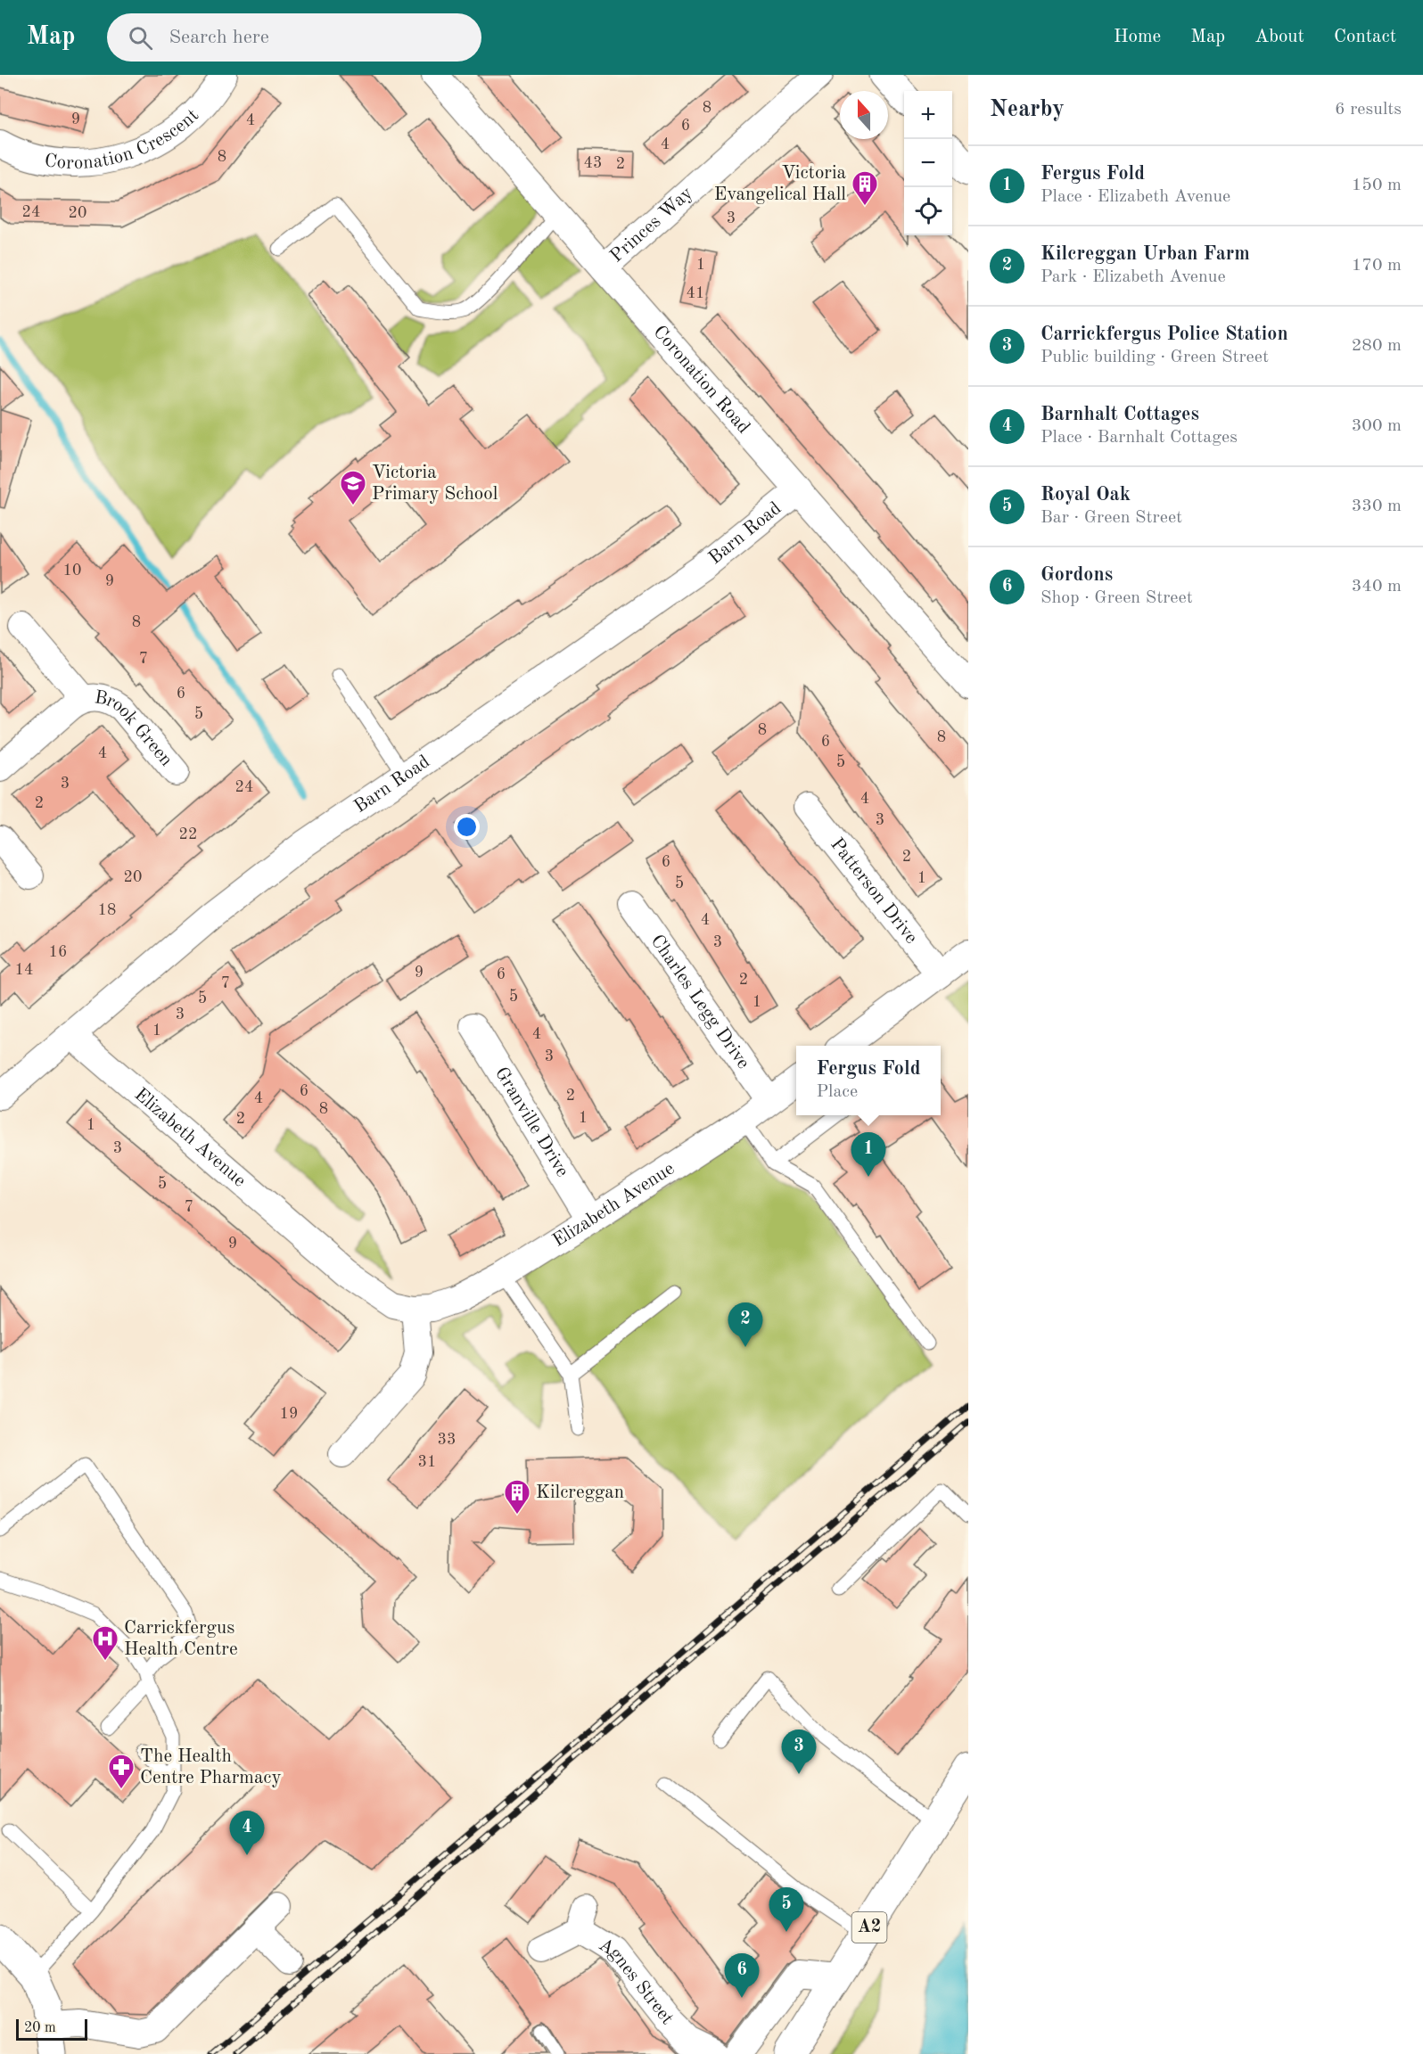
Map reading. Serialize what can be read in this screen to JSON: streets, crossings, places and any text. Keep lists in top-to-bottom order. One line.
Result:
{"streets":{"main road":["A2"],"street":["Coronation Crescent","Princes Way","Coronation Road","Barn Road","Brook Green","Patterson Drive","Charles Legg Drive","Granville Drive","Elizabeth Avenue","Agnes Street"]},"crossings":[["Princes Way","Coronation Road"],["Coronation Road","Barn Road"],["Barn Road","Elizabeth Avenue"],["Charles Legg Drive","Elizabeth Avenue"],["Granville Drive","Elizabeth Avenue"]],"places":{"building":["Victoria Evangelical Hall","Kilcreggan"],"school or university":["Victoria Primary School"],"hospital":["Carrickfergus Health Centre"],"pharmacy":["The Health Centre Pharmacy"]},"house_numbers":["8","9","4","6","4","8","43","2","24","20","3","1","41","10","9","8","7","6","5","8","8","6","4","5","3","24","4","2","3","22","2","6","20","1","5","18","4","3","16","14","9","6","2","7","5","5","1","3","1","4","3","6","2","4","8","1","2","1","3","5","7","9","19","33","31"],"scale_bar":"20 m","north":"top","page":{"header":"Map","search":"Search here","nav":["Home","Map","About","Contact"],"heading":["Nearby","6 results"],"map_buttons":["+","−"],"list":[{"mark":"1","name":"Fergus Fold","note":"Place · Elizabeth Avenue","value":"150 m"},{"mark":"2","name":"Kilcreggan Urban Farm","note":"Park · Elizabeth Avenue","value":"170 m"},{"mark":"3","name":"Carrickfergus Police Station","note":"Public building · Green Street","value":"280 m"},{"mark":"4","name":"Barnhalt Cottages","note":"Place · Barnhalt Cottages","value":"300 m"},{"mark":"5","name":"Royal Oak","note":"Bar · Green Street","value":"330 m"},{"mark":"6","name":"Gordons","note":"Shop · Green Street","value":"340 m"}],"popup":["Fergus Fold","Place"],"pins":["1","2","3","4","5","6"],"scale":"20 m"}}
